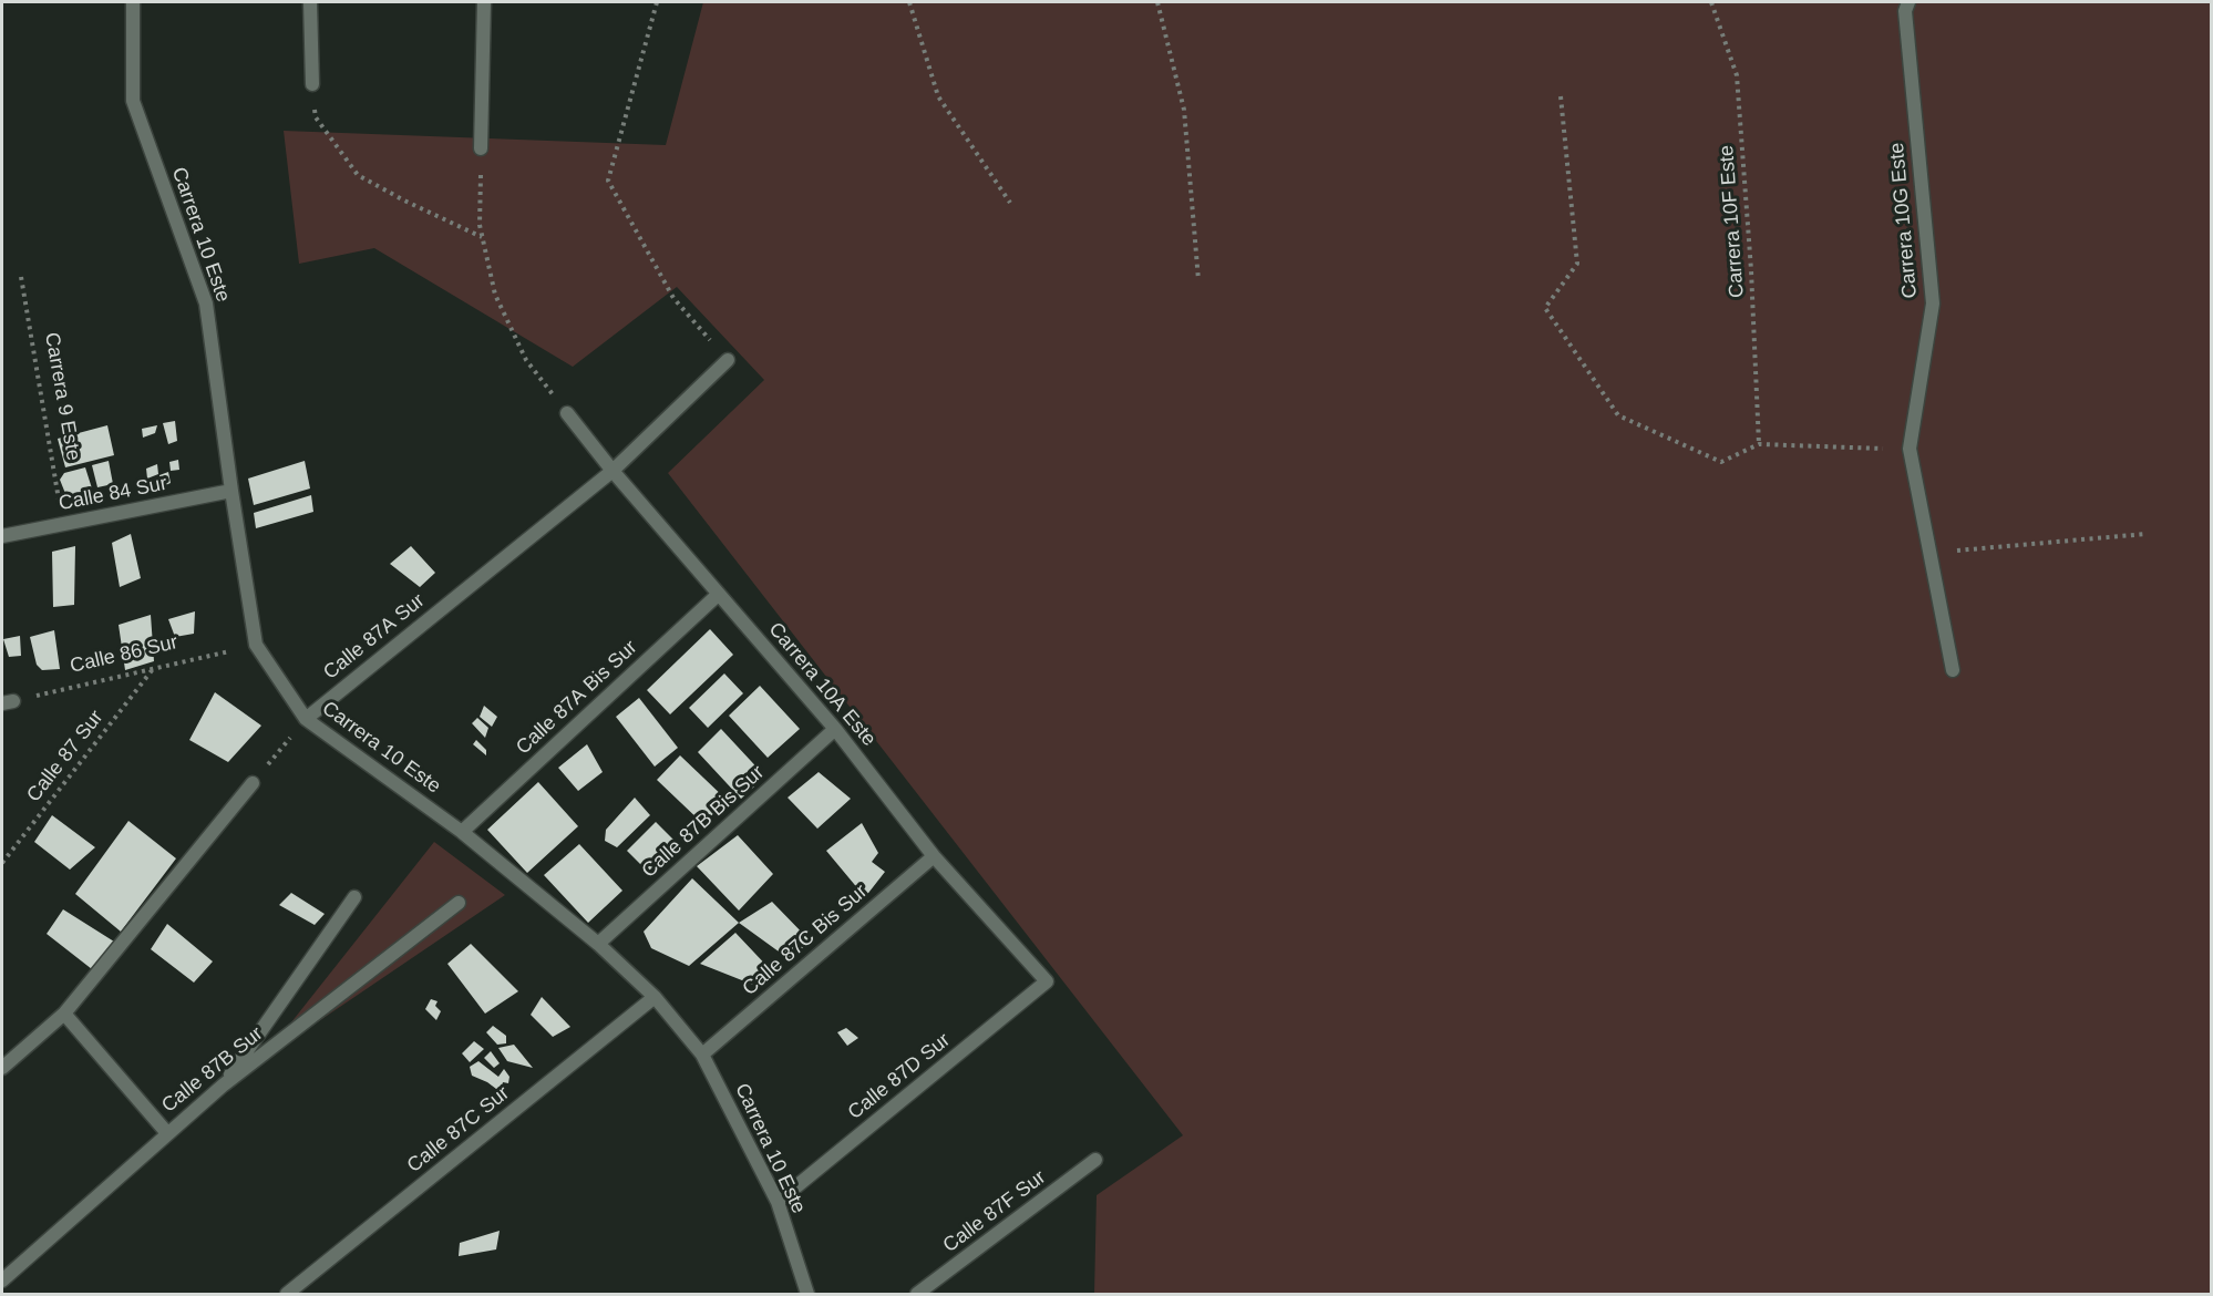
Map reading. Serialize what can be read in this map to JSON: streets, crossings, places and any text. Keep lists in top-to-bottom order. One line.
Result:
{"streets":{"street":["Carrera 10G Este","Carrera 10 Este","Calle 84 Sur","Calle 87A Sur","Carrera 10A Este","Calle 87A Bis Sur","Calle 87B Bis Sur","Calle 87C Bis Sur","Calle 87B Sur","Calle 87D Sur","Calle 87C Sur","Calle 87F Sur"],"path":["Carrera 10F Este","Carrera 9 Este","Calle 86 Sur","Calle 87 Sur"]},"crossings":[["Carrera 10 Este","Calle 84 Sur"],["Carrera 10 Este","Calle 87A Sur"],["Carrera 10 Este","Calle 86 Sur"],["Carrera 10 Este","Calle 87A Bis Sur"],["Carrera 10 Este","Calle 87B Bis Sur"],["Carrera 10 Este","Calle 87C Bis Sur"],["Carrera 10 Este","Calle 87D Sur"],["Carrera 10 Este","Calle 87C Sur"],["Carrera 9 Este","Calle 84 Sur"],["Calle 87A Sur","Carrera 10A Este"],["Calle 86 Sur","Calle 87 Sur"],["Carrera 10A Este","Calle 87A Bis Sur"],["Carrera 10A Este","Calle 87B Bis Sur"],["Carrera 10A Este","Calle 87C Bis Sur"],["Carrera 10A Este","Calle 87D Sur"]]}
